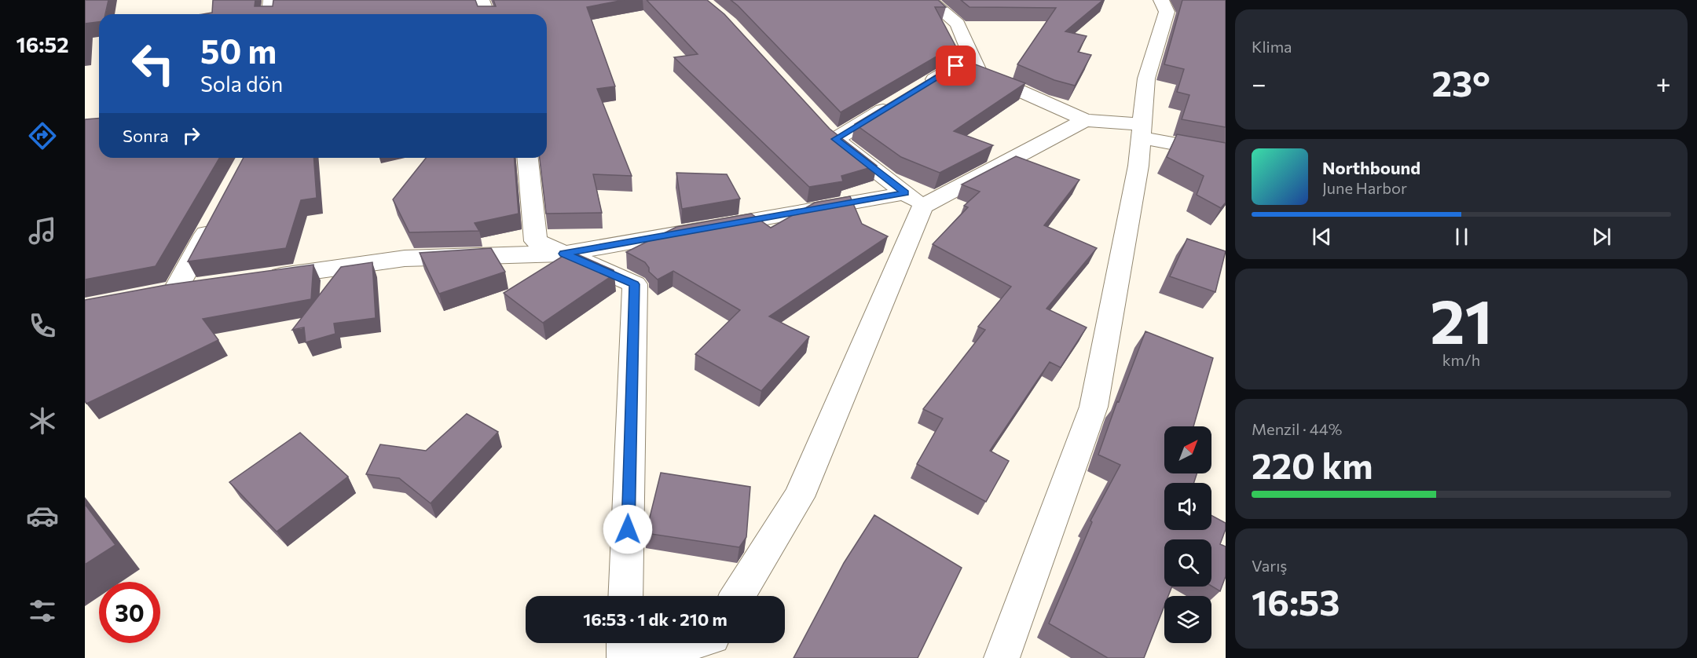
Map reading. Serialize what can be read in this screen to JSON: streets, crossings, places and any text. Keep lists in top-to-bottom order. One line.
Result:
{"north":"top right","page":{"tabs":"16:52","tile":["Klima",["21","km/h"],["Menzil · 44%","220 km"],["Varış","16:53"]],"turn":["50 m","Sola dön"],"heat":["−","23°","+"],"then":"Sonra","song":["Northbound","June Harbor"],"limit":"30","trip":"16:53 · 1 dk · 210 m"}}
